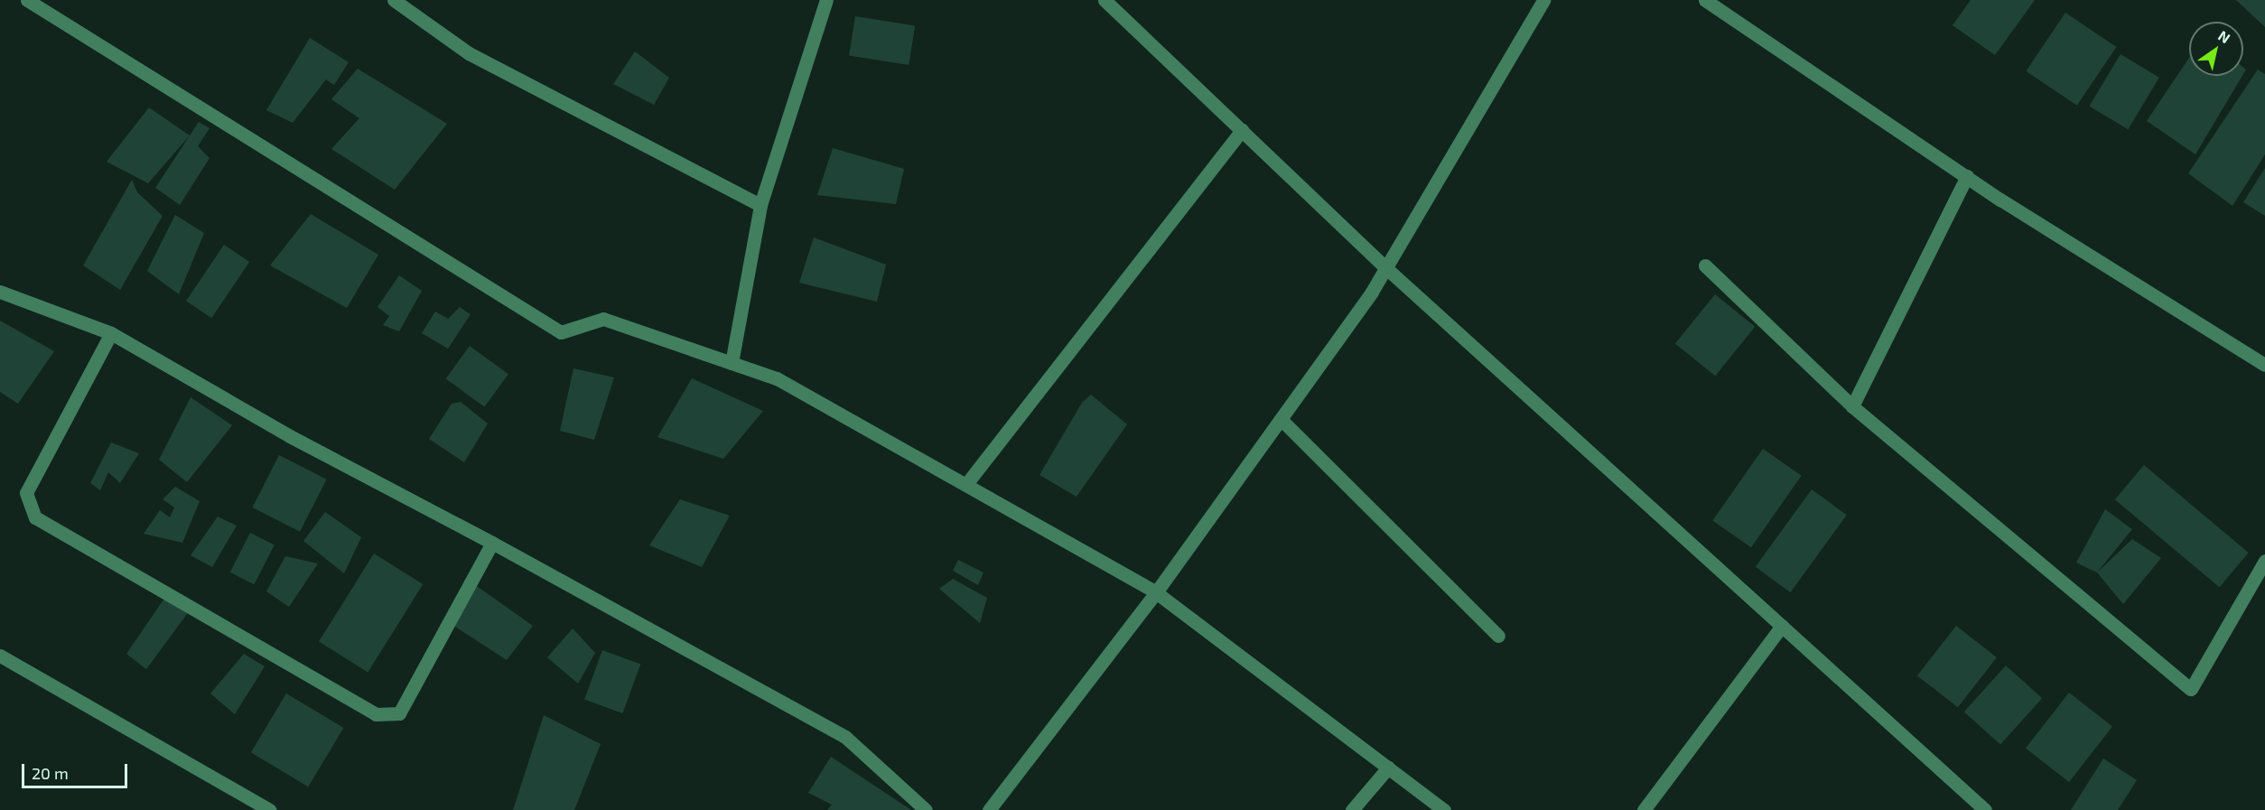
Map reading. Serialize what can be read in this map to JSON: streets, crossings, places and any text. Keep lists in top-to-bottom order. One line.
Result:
{"scale_bar":"20 m","north":"top right"}
